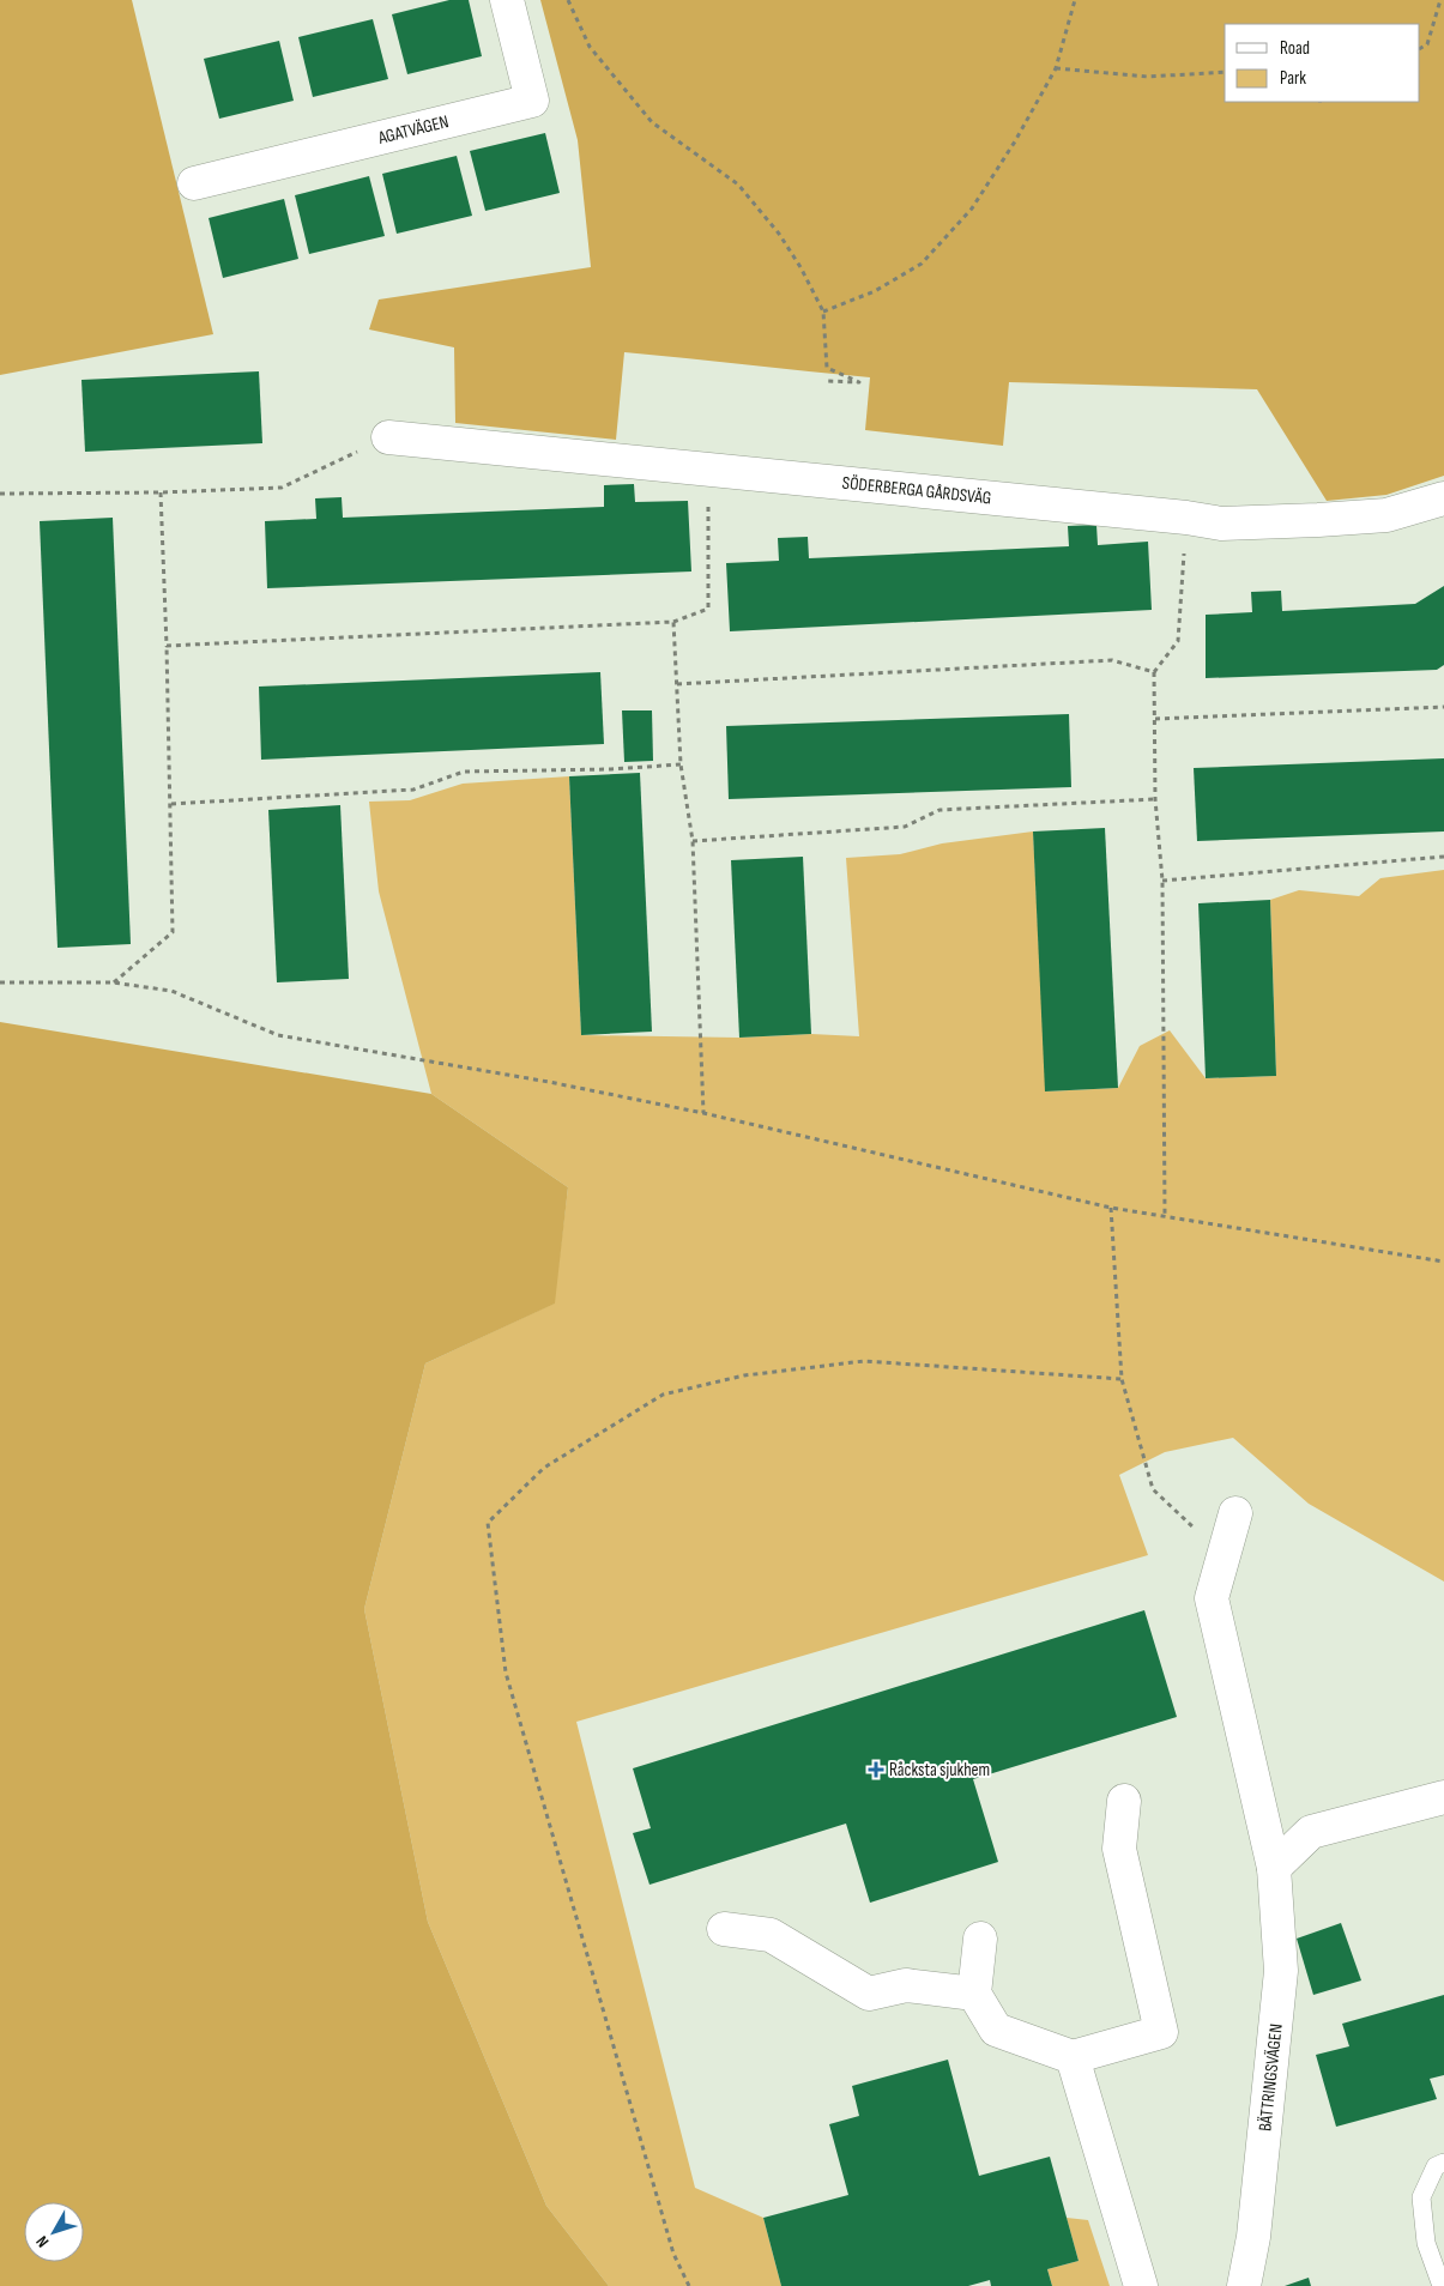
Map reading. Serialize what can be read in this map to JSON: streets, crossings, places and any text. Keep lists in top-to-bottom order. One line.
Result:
{"streets":{"street":["AGATVÄGEN","SÖDERBERGA GÅRDSVÄG","BÄTTRINGSVÄGEN"]},"places":{"health":["Råcksta sjukhem"]},"legend":["Road","Park"],"north":"bottom left"}
